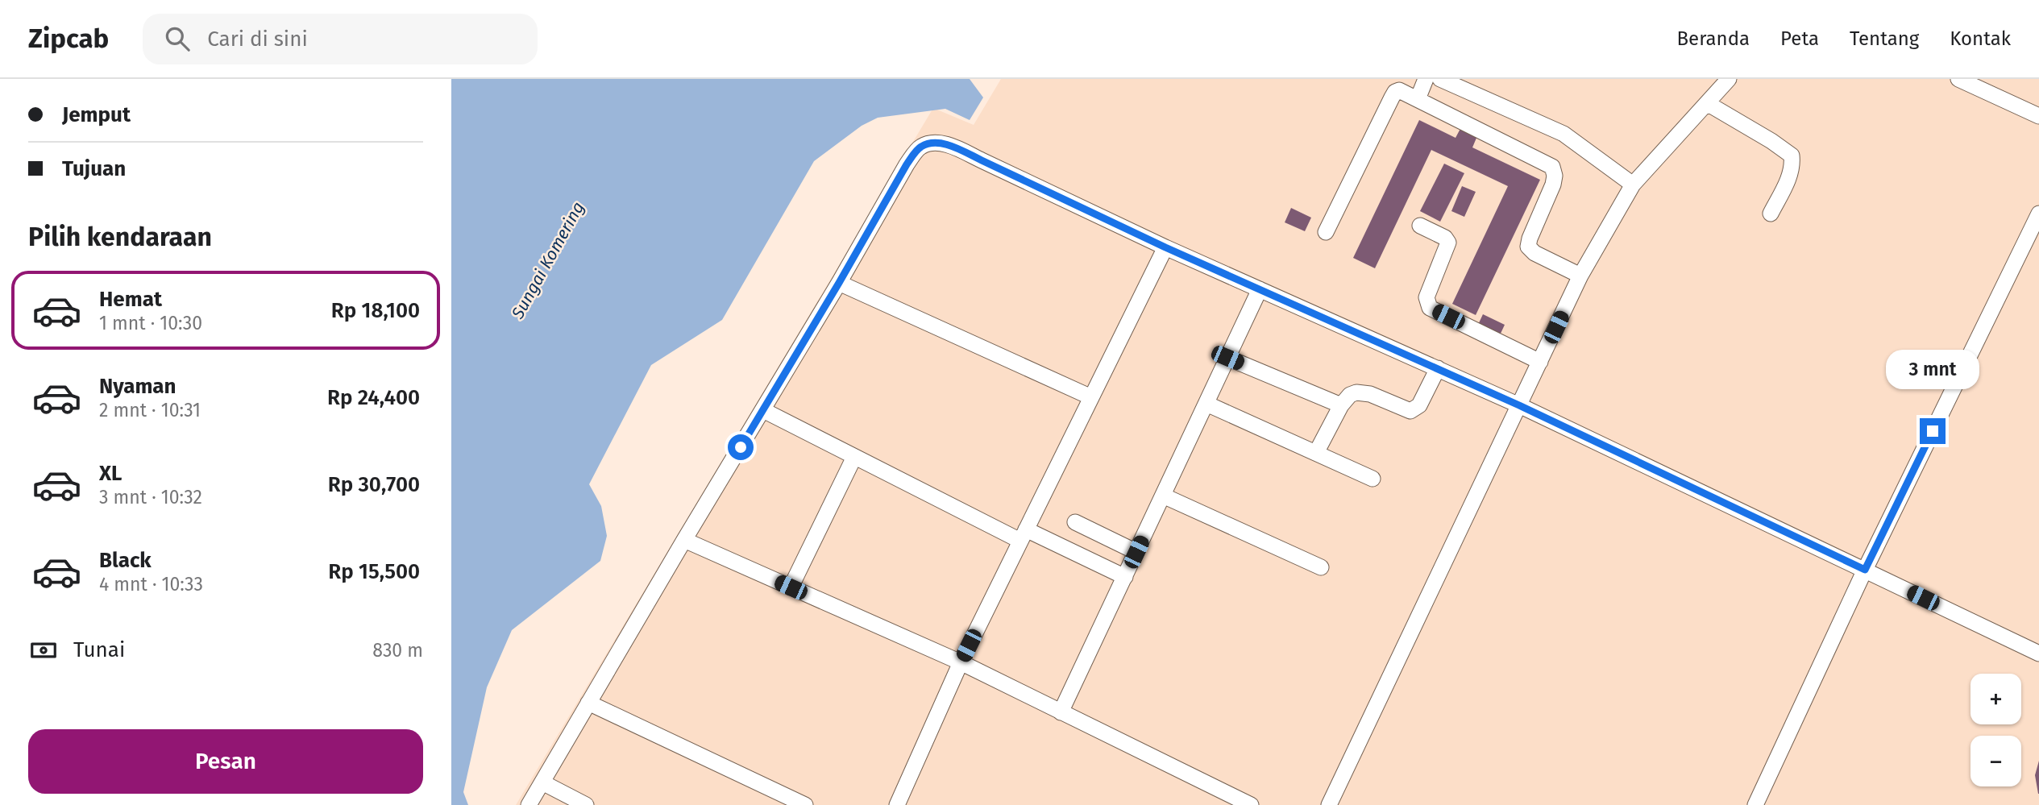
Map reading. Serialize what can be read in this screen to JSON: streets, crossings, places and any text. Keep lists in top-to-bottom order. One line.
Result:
{"water":["Sungai Komering"],"page":{"header":"Zipcab","search":"Cari di sini","nav":["Beranda","Peta","Tentang","Kontak"],"banner":["Jemput","Tujuan"],"heading":"Pilih kendaraan","list":[{"name":"Hemat","note":"1 mnt · 10:30","value":"Rp 18,100"},{"name":"Nyaman","note":"2 mnt · 10:31","value":"Rp 24,400"},{"name":"XL","note":"3 mnt · 10:32","value":"Rp 30,700"},{"name":"Black","note":"4 mnt · 10:33","value":"Rp 15,500"}],"bubble":"3 mnt","pay":["Tunai","830 m"],"map_buttons":["+","−"],"buttons":"Pesan"}}
